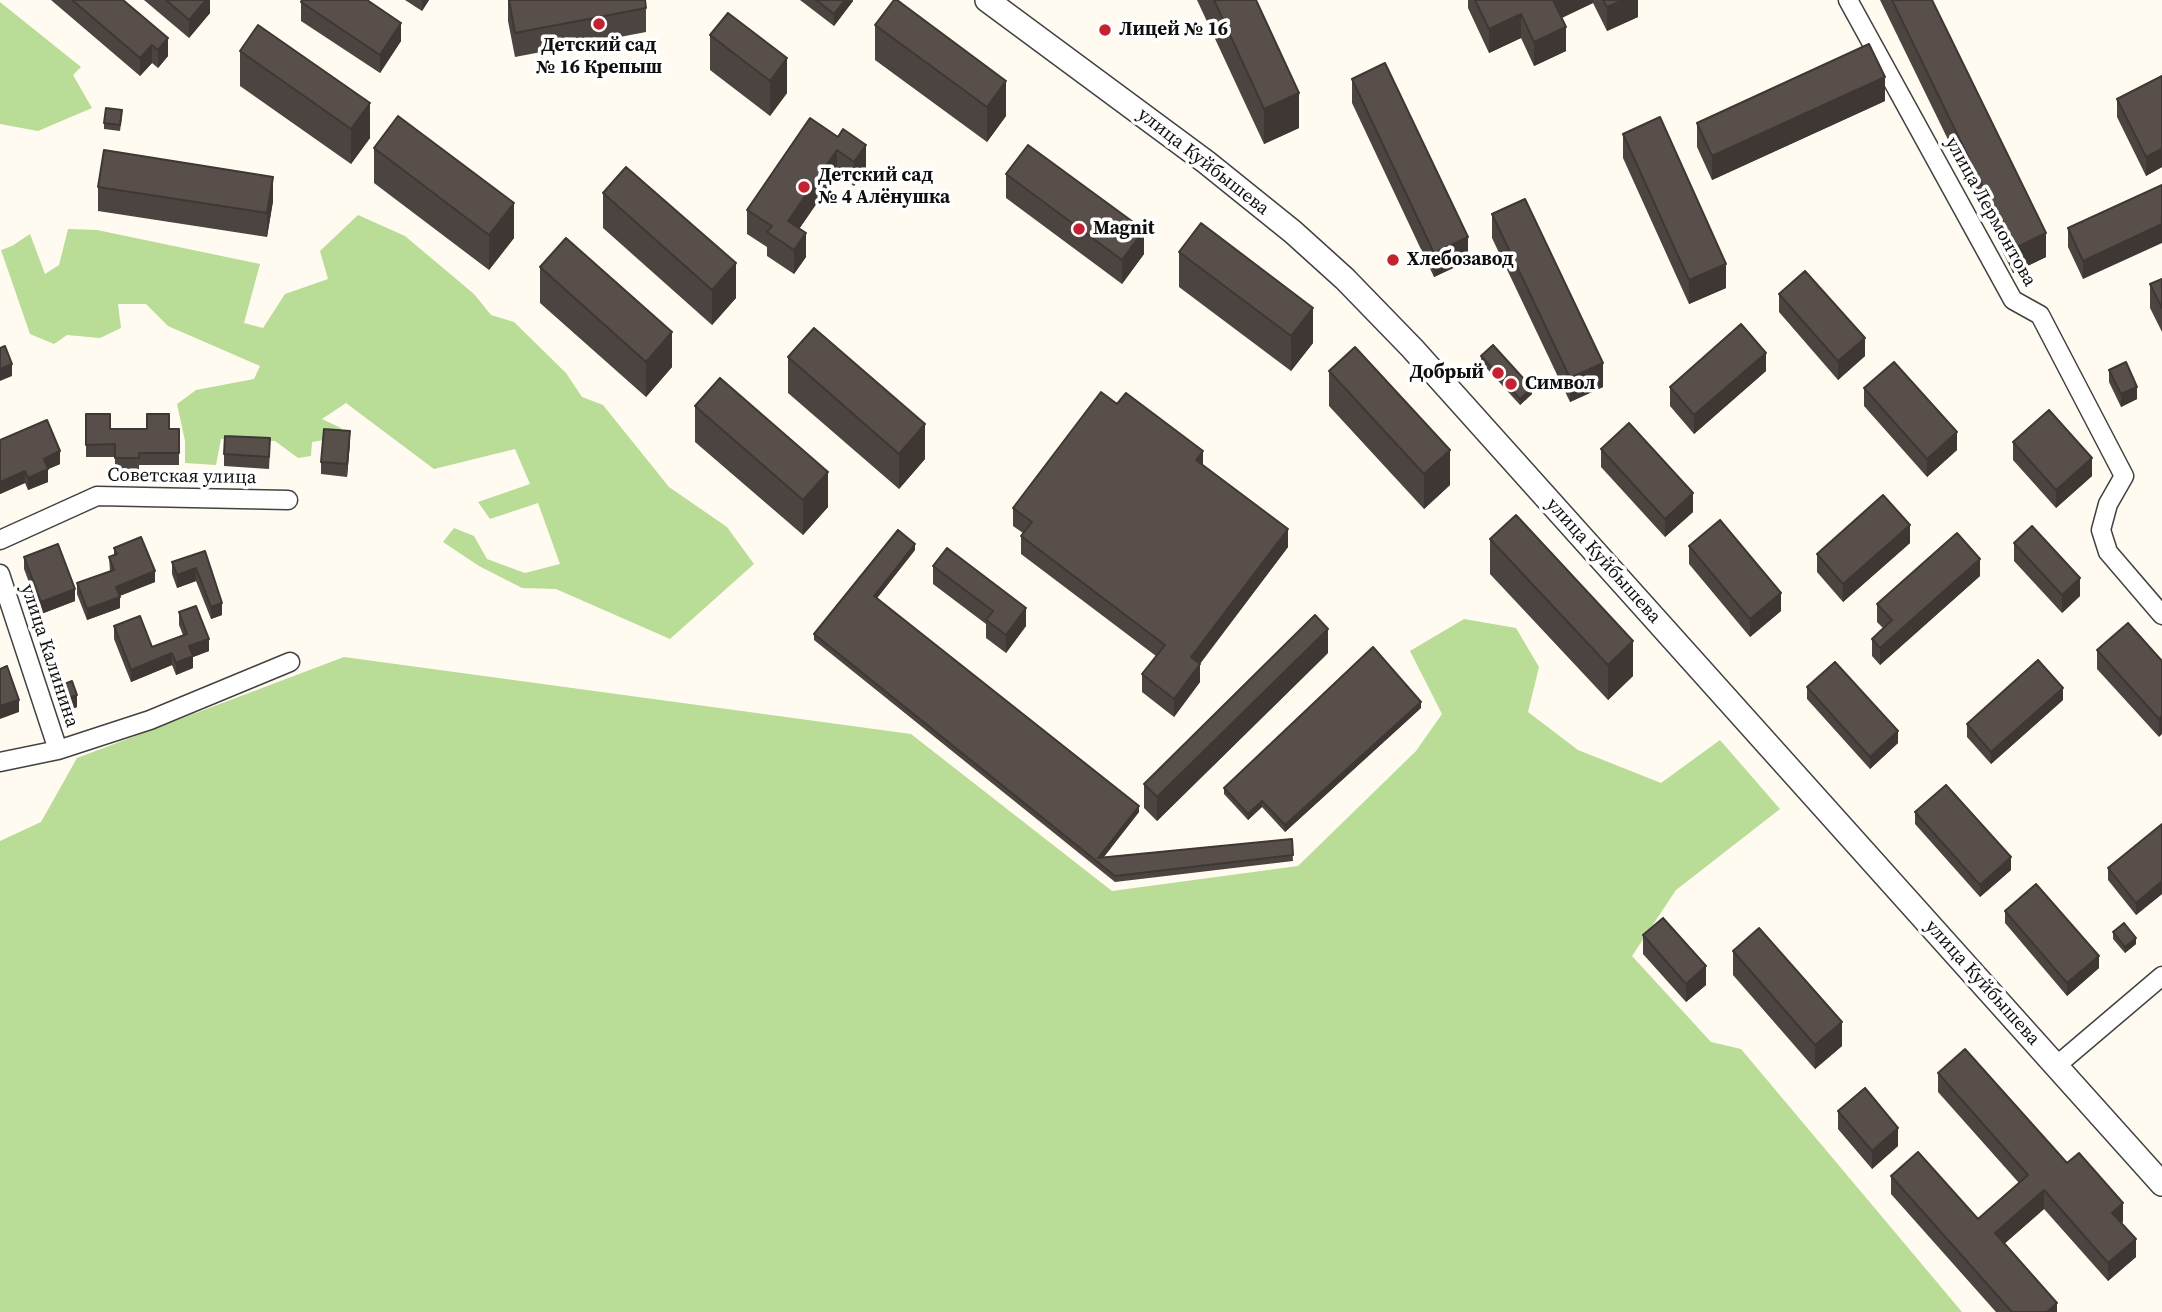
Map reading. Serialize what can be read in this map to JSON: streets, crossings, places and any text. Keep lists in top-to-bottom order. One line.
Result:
{"streets":{"street":["улица Куйбышева","улица Лермонтова","Советская улица","улица Калинина"]},"places":["Детский сад № 16 Крепыш","Лицей № 16","Детский сад № 4 Алёнушка","Magnit","Хлебозавод","Добрый","Символ"]}
